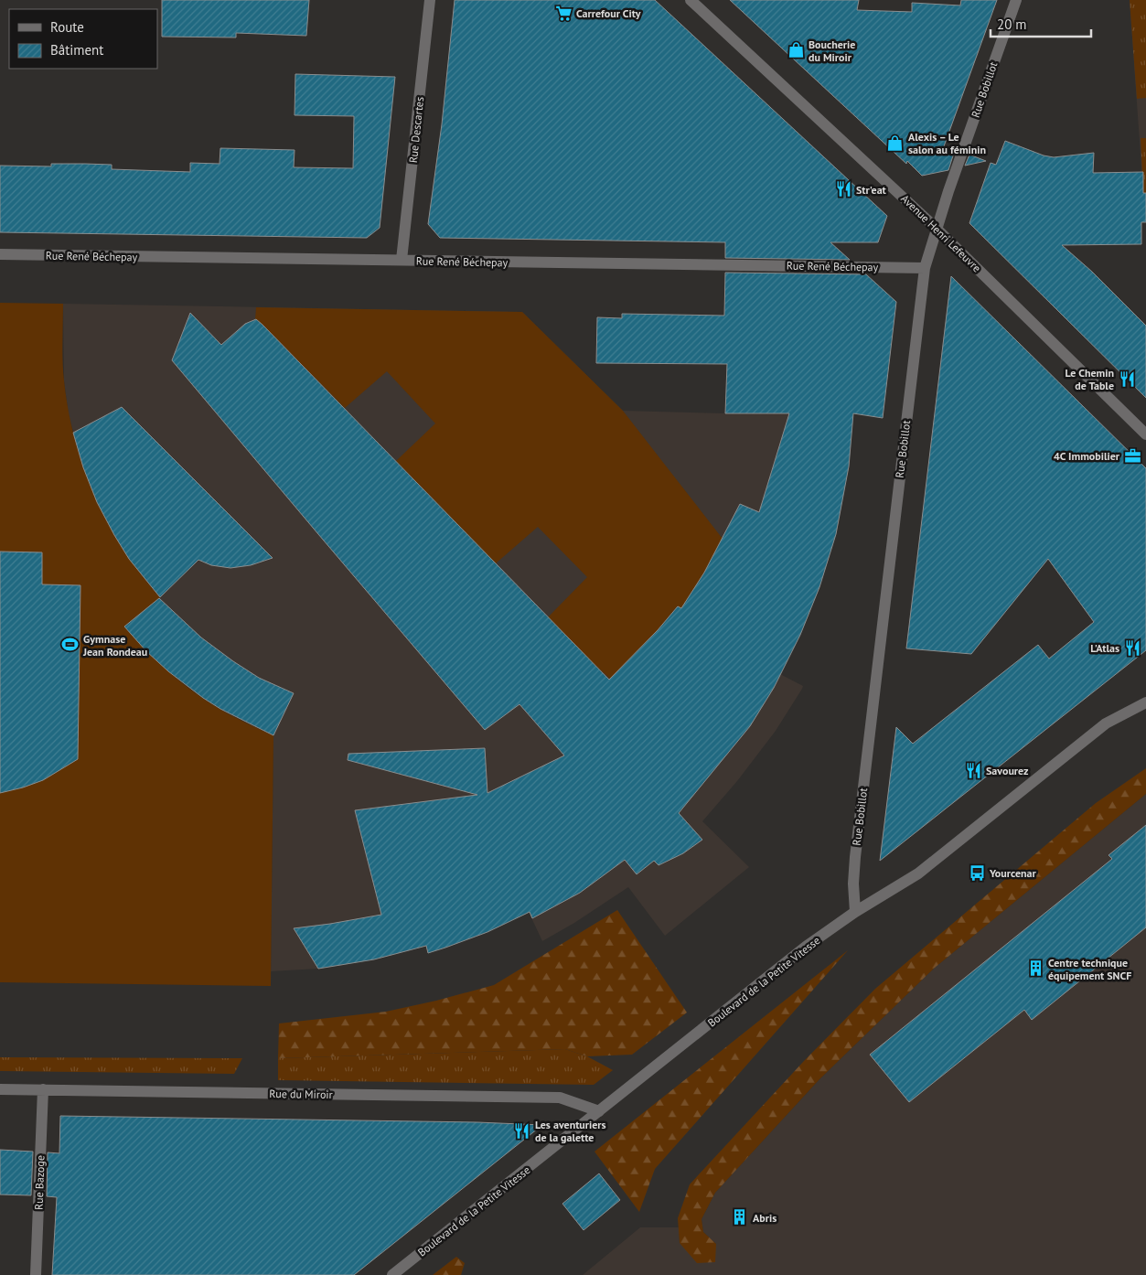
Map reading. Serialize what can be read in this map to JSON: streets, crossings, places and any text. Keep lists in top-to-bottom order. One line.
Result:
{"streets":{"street":["Rue Bobillot","Rue Descartes","Avenue Henri Lefeuvre","Rue René Béchepay","Boulevard de la Petite Vitesse","Rue du Miroir","Rue Bazoge"]},"crossings":[["Rue Bobillot","Avenue Henri Lefeuvre"],["Rue Bobillot","Rue René Béchepay"],["Rue Bobillot","Boulevard de la Petite Vitesse"],["Rue Descartes","Rue René Béchepay"],["Boulevard de la Petite Vitesse","Rue du Miroir"],["Rue du Miroir","Rue Bazoge"]],"places":{"supermarket":["Carrefour City"],"shop":["Boucherie du Miroir","Alexis – Le salon au féminin"],"restaurant":["Str'eat","Le Chemin de Table","L'Atlas","Savourez","Les aventuriers de la galette"],"office":["4C Immobilier"],"sports":["Gymnase Jean Rondeau"],"bus stop":["Yourcenar"],"building":["Centre technique équipement SNCF","Abris"]},"legend":["Route","Bâtiment"],"scale_bar":"20 m"}
